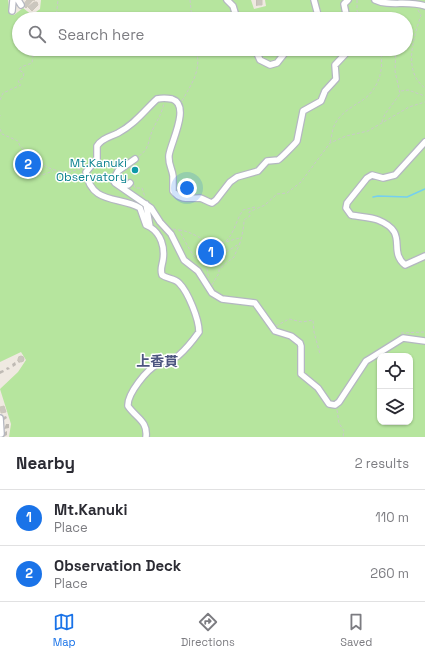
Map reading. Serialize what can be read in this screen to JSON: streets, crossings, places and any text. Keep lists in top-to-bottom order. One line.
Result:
{"districts":["上香貫"],"places":["Mt.Kanuki Observatory"],"page":{"search":"Search here","pins":["2","1"],"heading":["Nearby","2 results"],"list":[{"mark":"1","name":"Mt.Kanuki","note":"Place","value":"110 m"},{"mark":"2","name":"Observation Deck","note":"Place","value":"260 m"}],"nav":["Map","Directions","Saved"]}}
